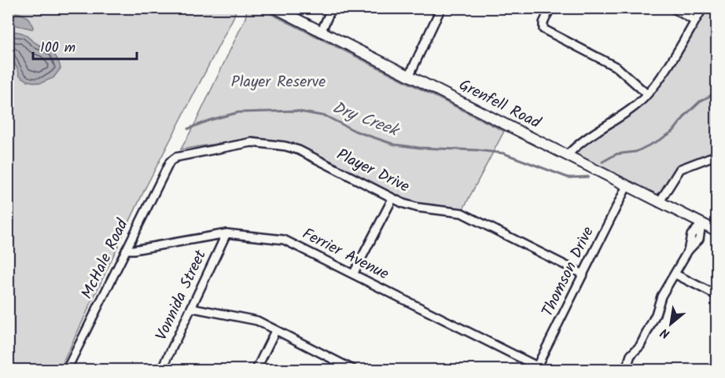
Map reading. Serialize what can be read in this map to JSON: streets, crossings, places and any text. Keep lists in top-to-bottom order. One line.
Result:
{"streets":{"main road":["Grenfell Road"],"street":["Player Drive","Ferrier Avenue","McHale Road","Thomson Drive","Vonnida Street"]},"crossings":[["Grenfell Road","Thomson Drive"],["Player Drive","McHale Road"],["Player Drive","Thomson Drive"],["Ferrier Avenue","McHale Road"],["Ferrier Avenue","Thomson Drive"],["Ferrier Avenue","Vonnida Street"]],"water":["Dry Creek"],"parks":["Player Reserve"],"scale_bar":"100 m","north":"bottom left"}
